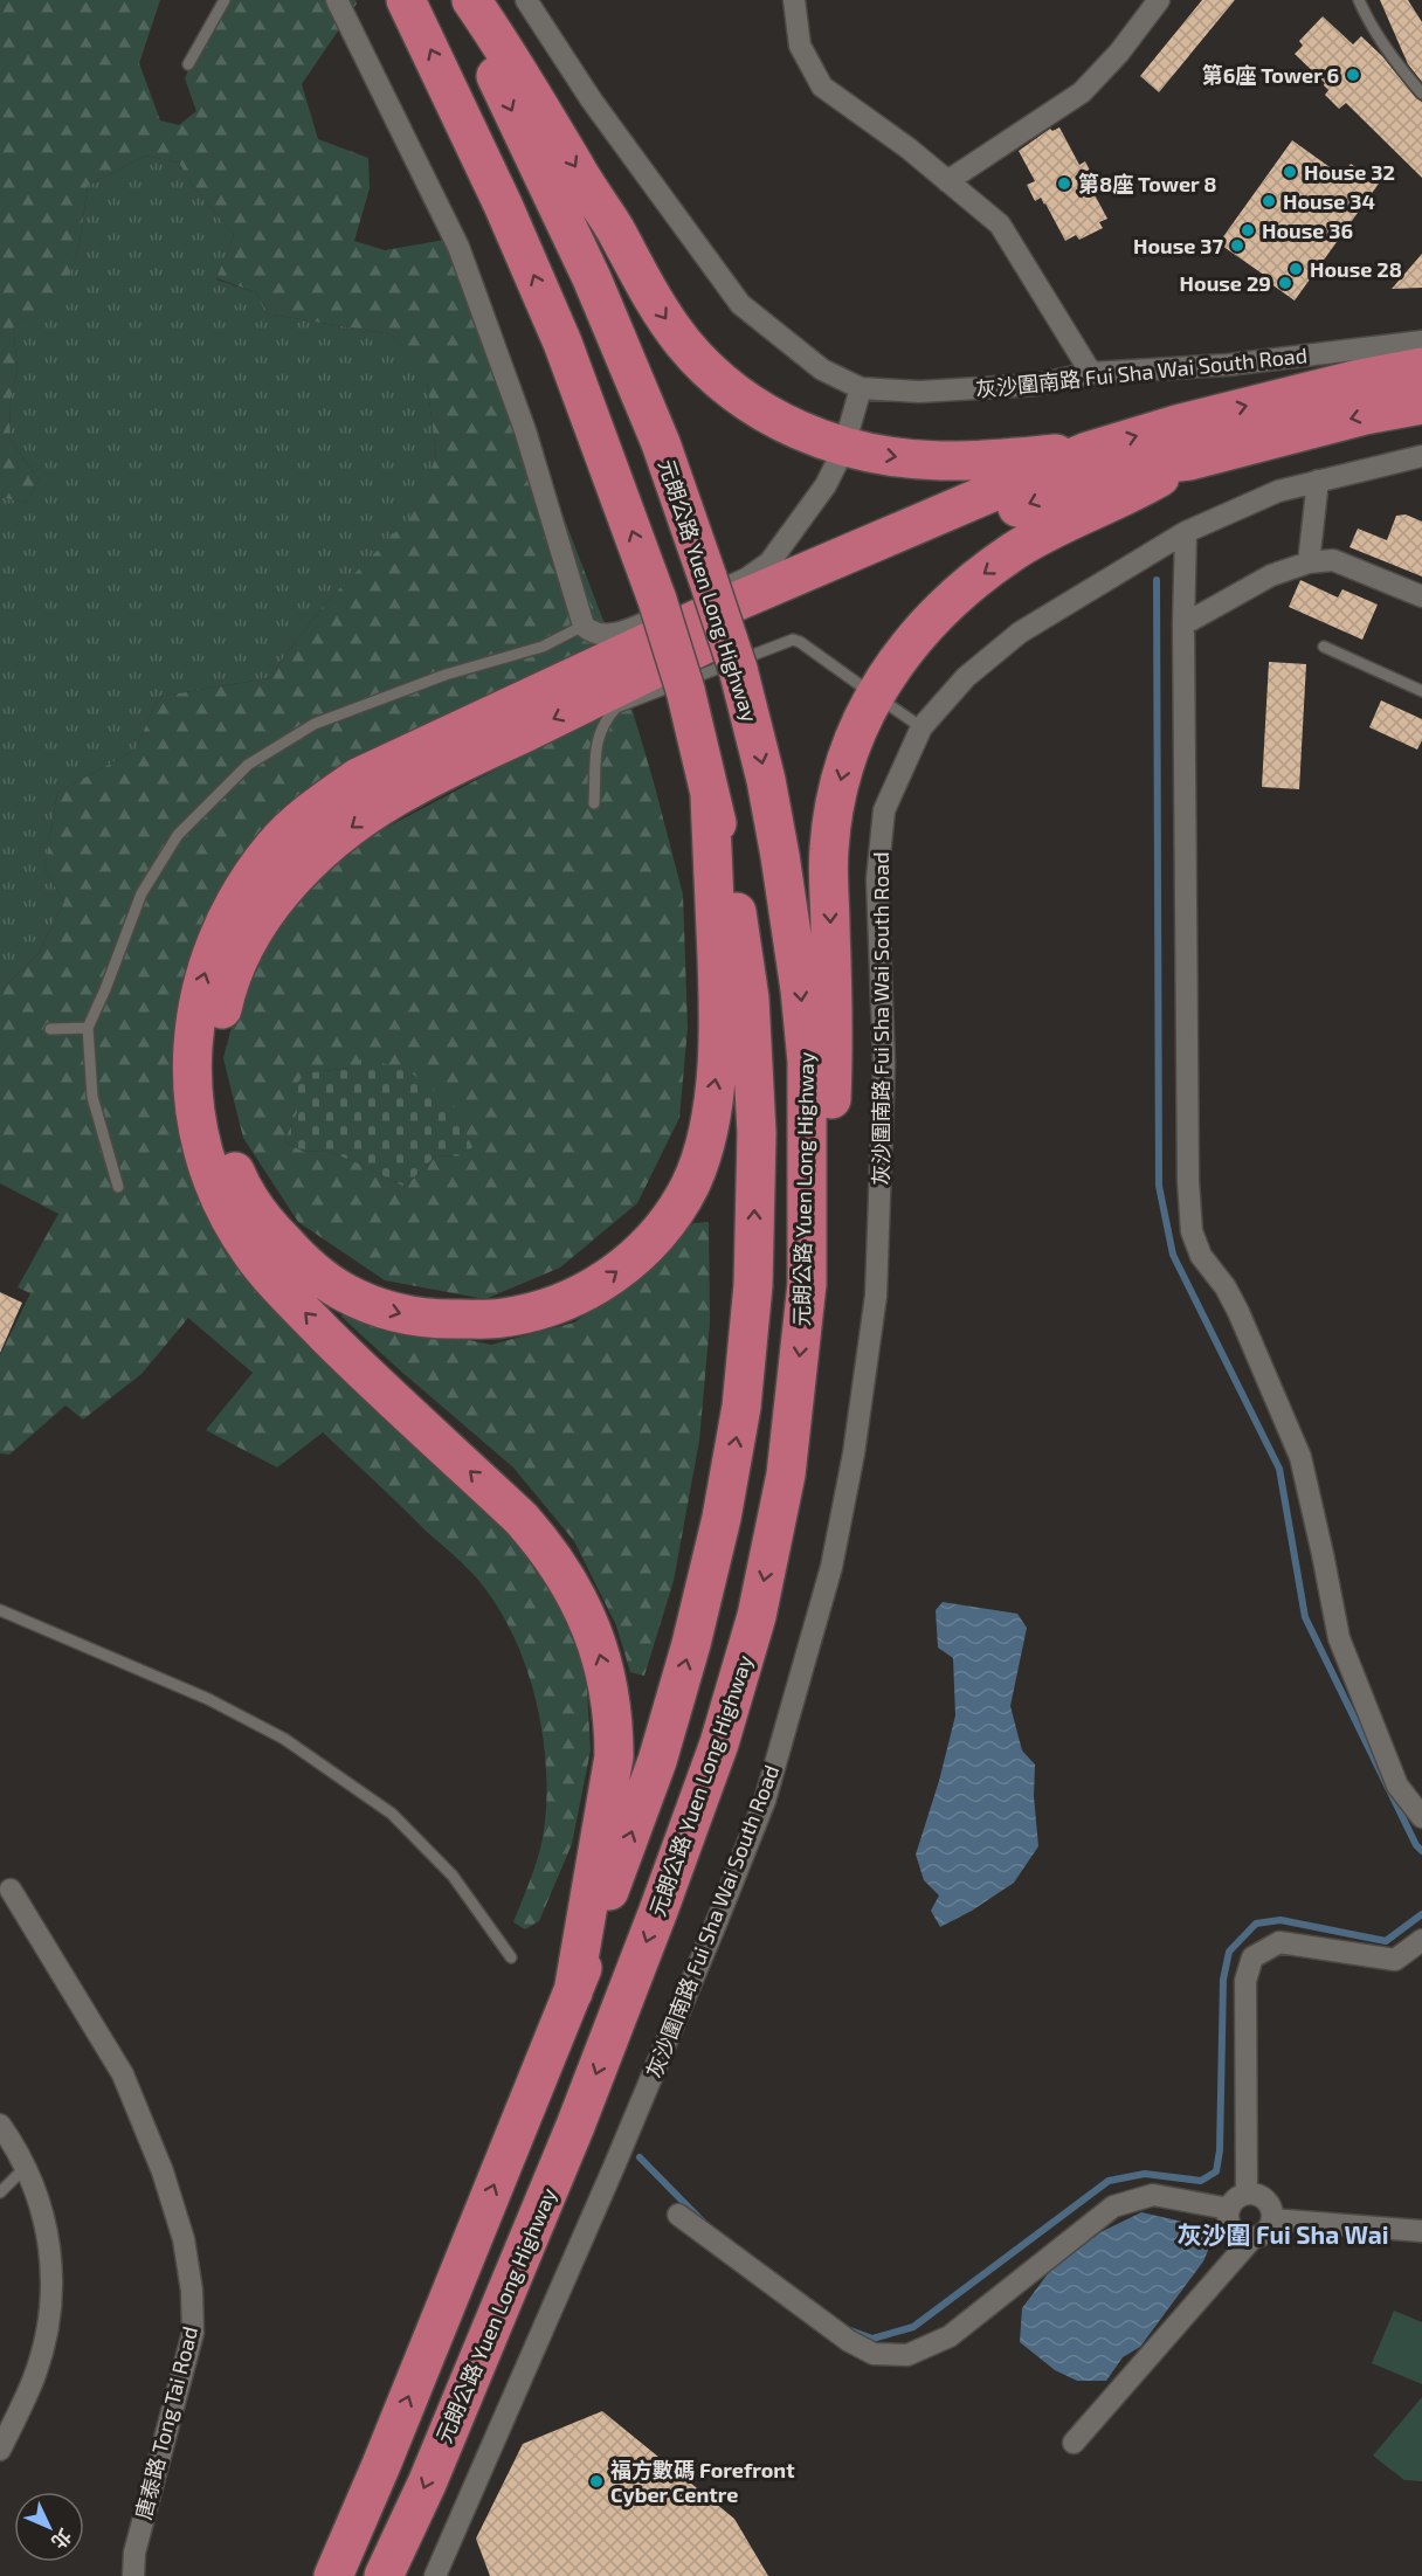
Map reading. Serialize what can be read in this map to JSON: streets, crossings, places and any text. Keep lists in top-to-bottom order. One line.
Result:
{"streets":{"highway":["元朗公路 Yuen Long Highway"],"street":["灰沙圍南路 Fui Sha Wai South Road","唐泰路 Tong Tai Road"]},"districts":["灰沙圍 Fui Sha Wai"],"places":["第6座 Tower 6","House 32","第8座 Tower 8","House 34","House 36","House 37","House 28","House 29","福方數碼 Forefront Cyber Centre"],"north":"bottom right"}
